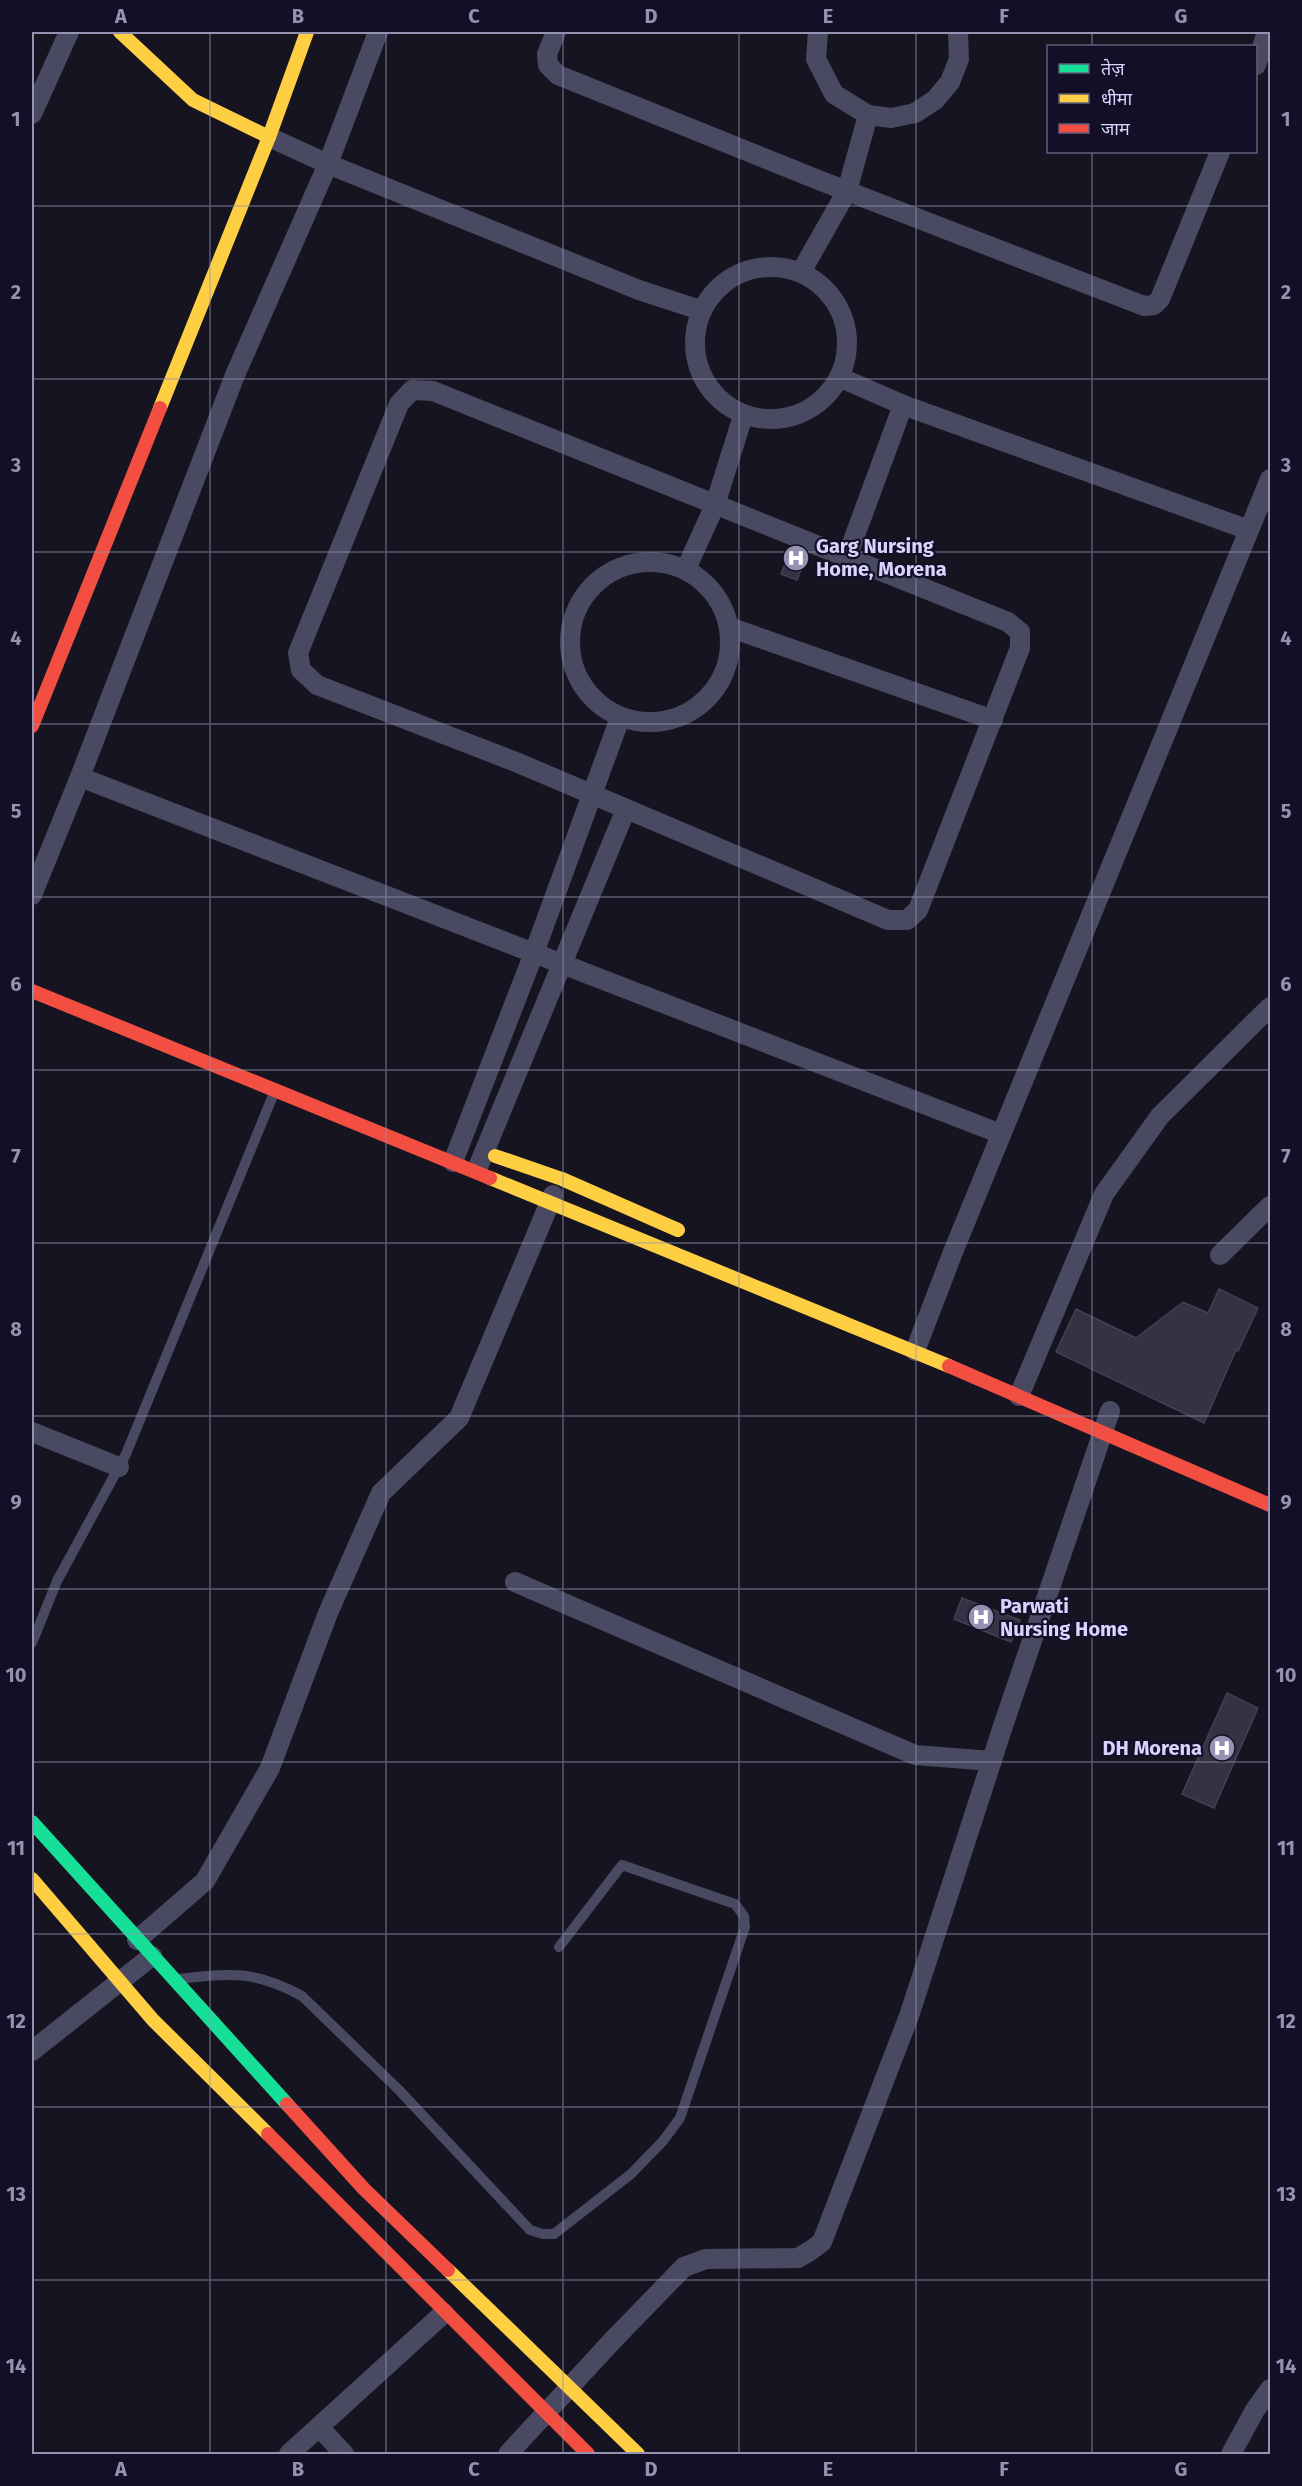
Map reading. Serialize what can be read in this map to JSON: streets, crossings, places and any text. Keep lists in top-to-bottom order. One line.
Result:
{"places":{"hospital":["Garg Nursing Home, Morena","Parwati Nursing Home","DH Morena"]},"legend":["तेज़","धीमा","जाम"],"grid":{"columns":["A","B","C","D","E","F","G"],"rows":["1","2","3","4","5","6","7","8","9","10","11","12","13","14"]}}
